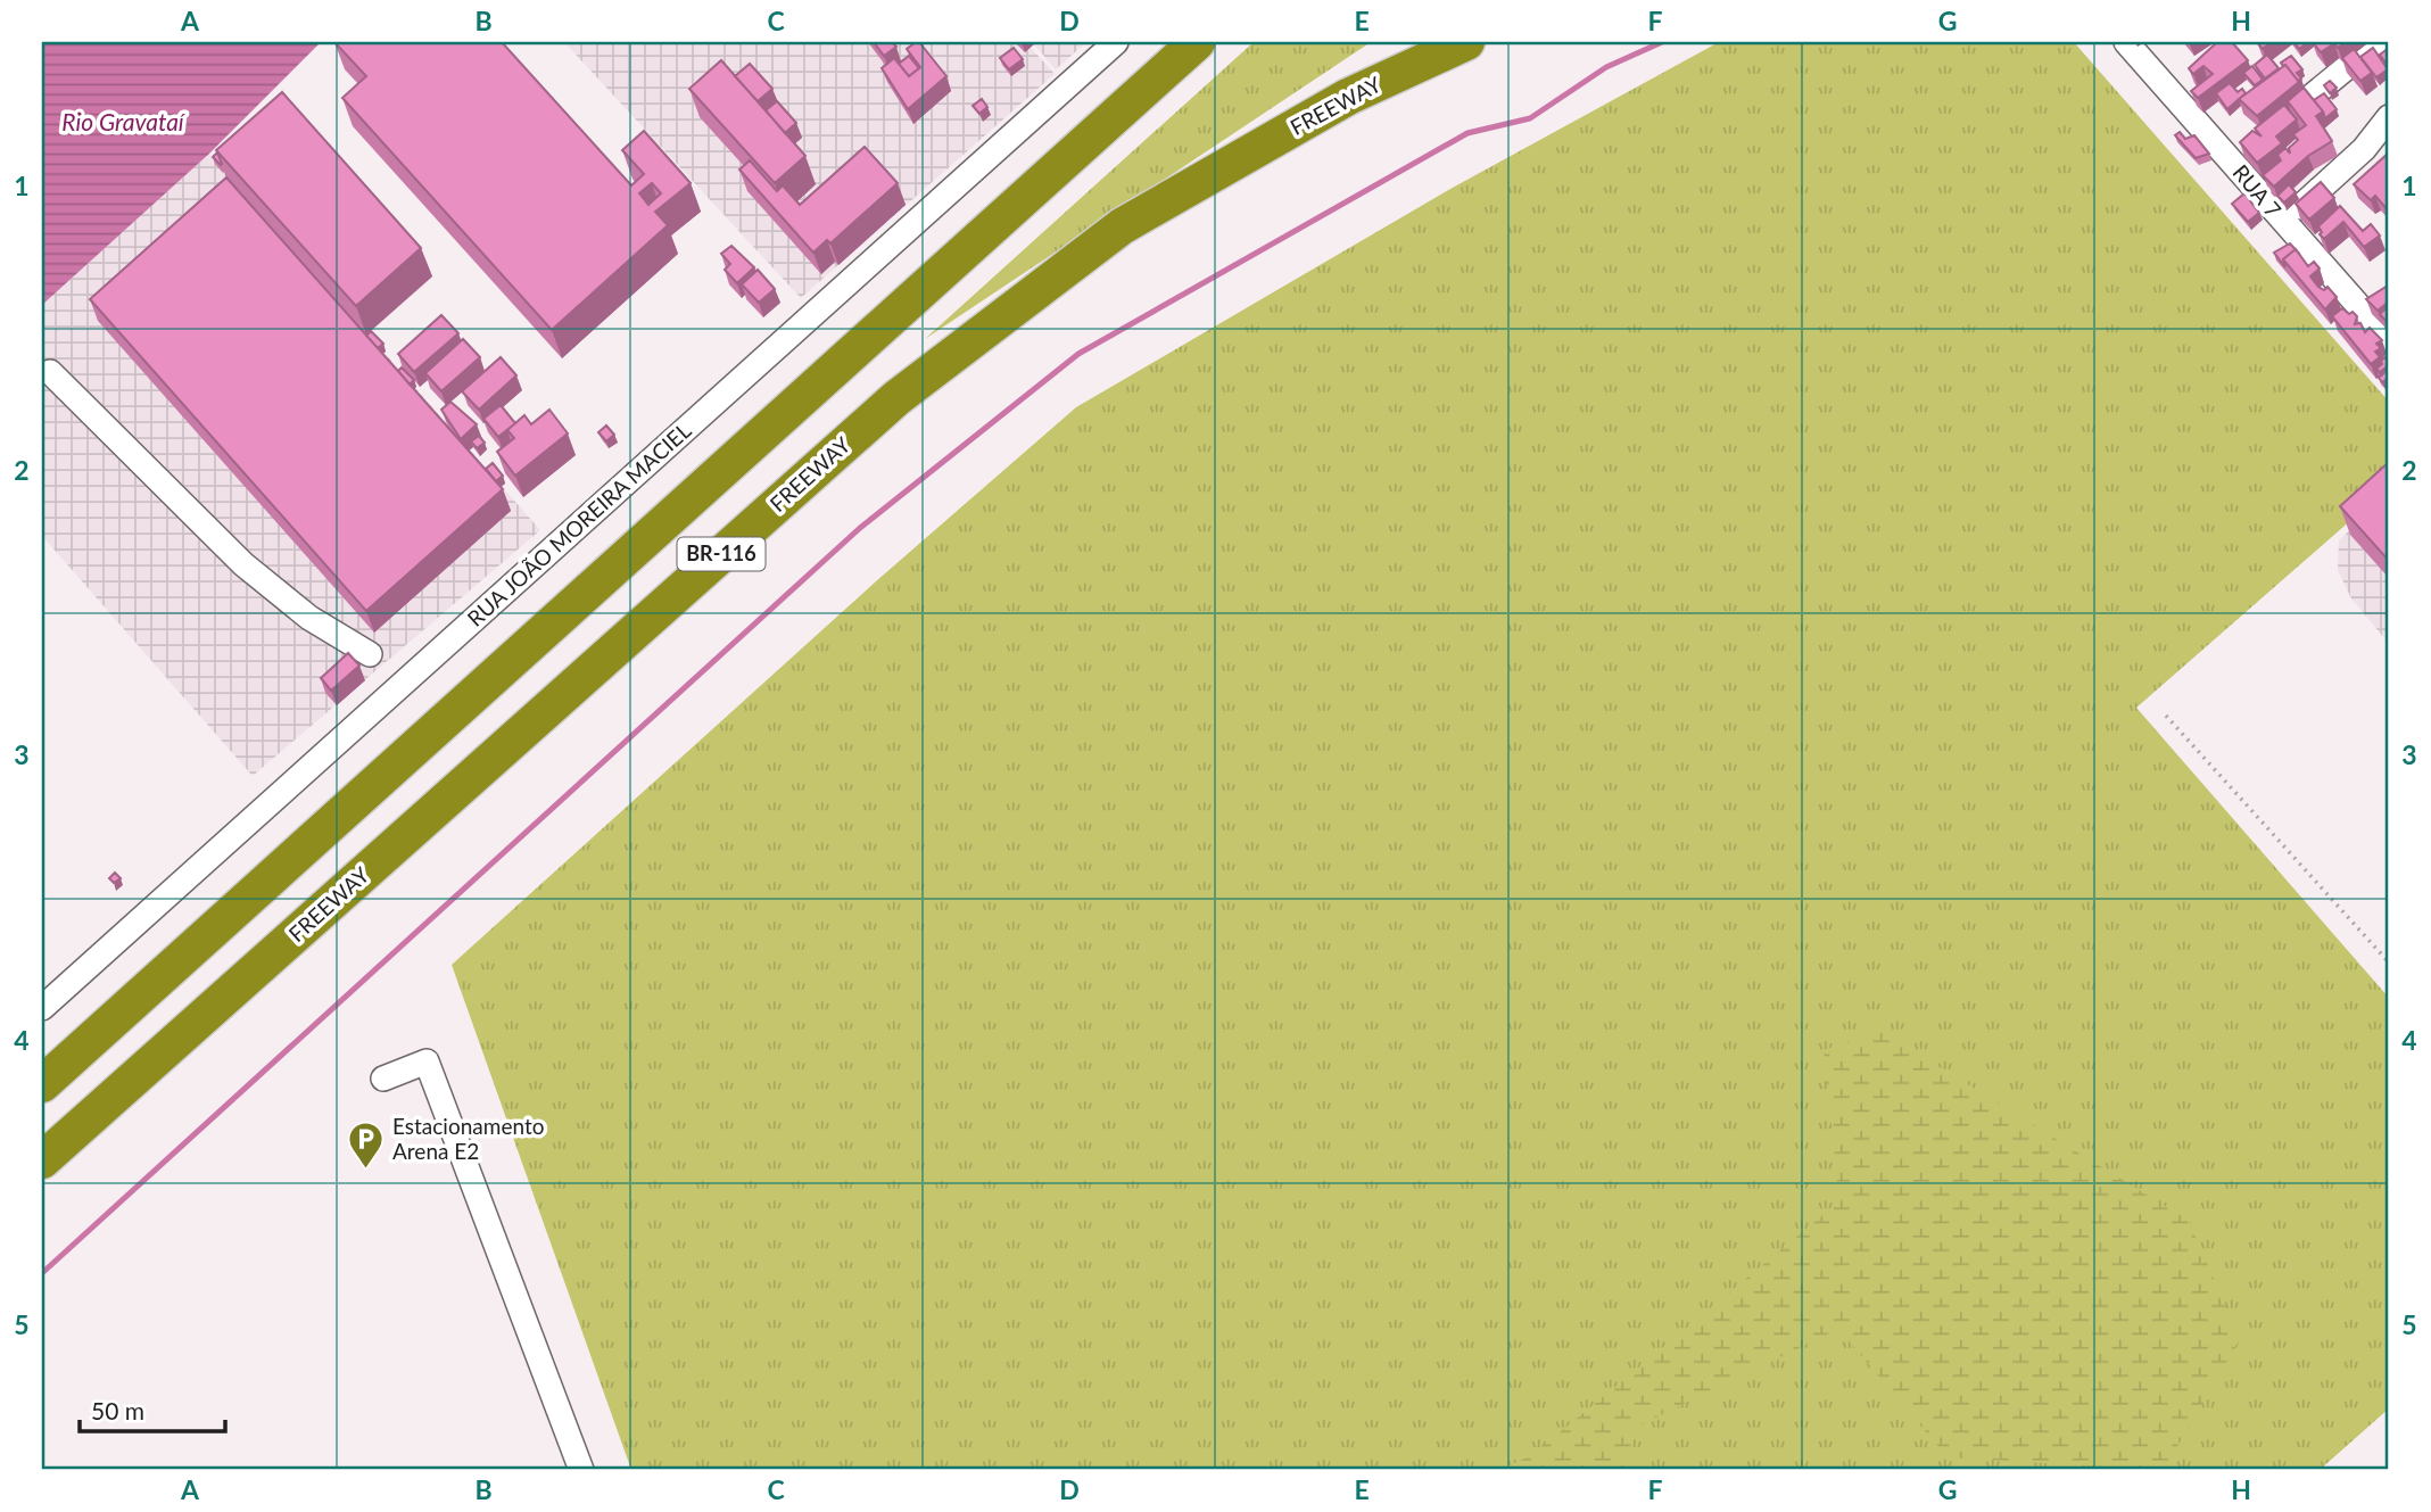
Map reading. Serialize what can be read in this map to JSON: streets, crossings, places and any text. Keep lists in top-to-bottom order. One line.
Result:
{"streets":{"highway":["FREEWAY","BR-116"],"street":["RUA 7","RUA JOÃO MOREIRA MACIEL"]},"water":["Rio Gravataí"],"places":{"parking":["Estacionamento Arena E2"]},"scale_bar":"50 m","grid":{"columns":["A","B","C","D","E","F","G","H"],"rows":["1","2","3","4","5"]}}
